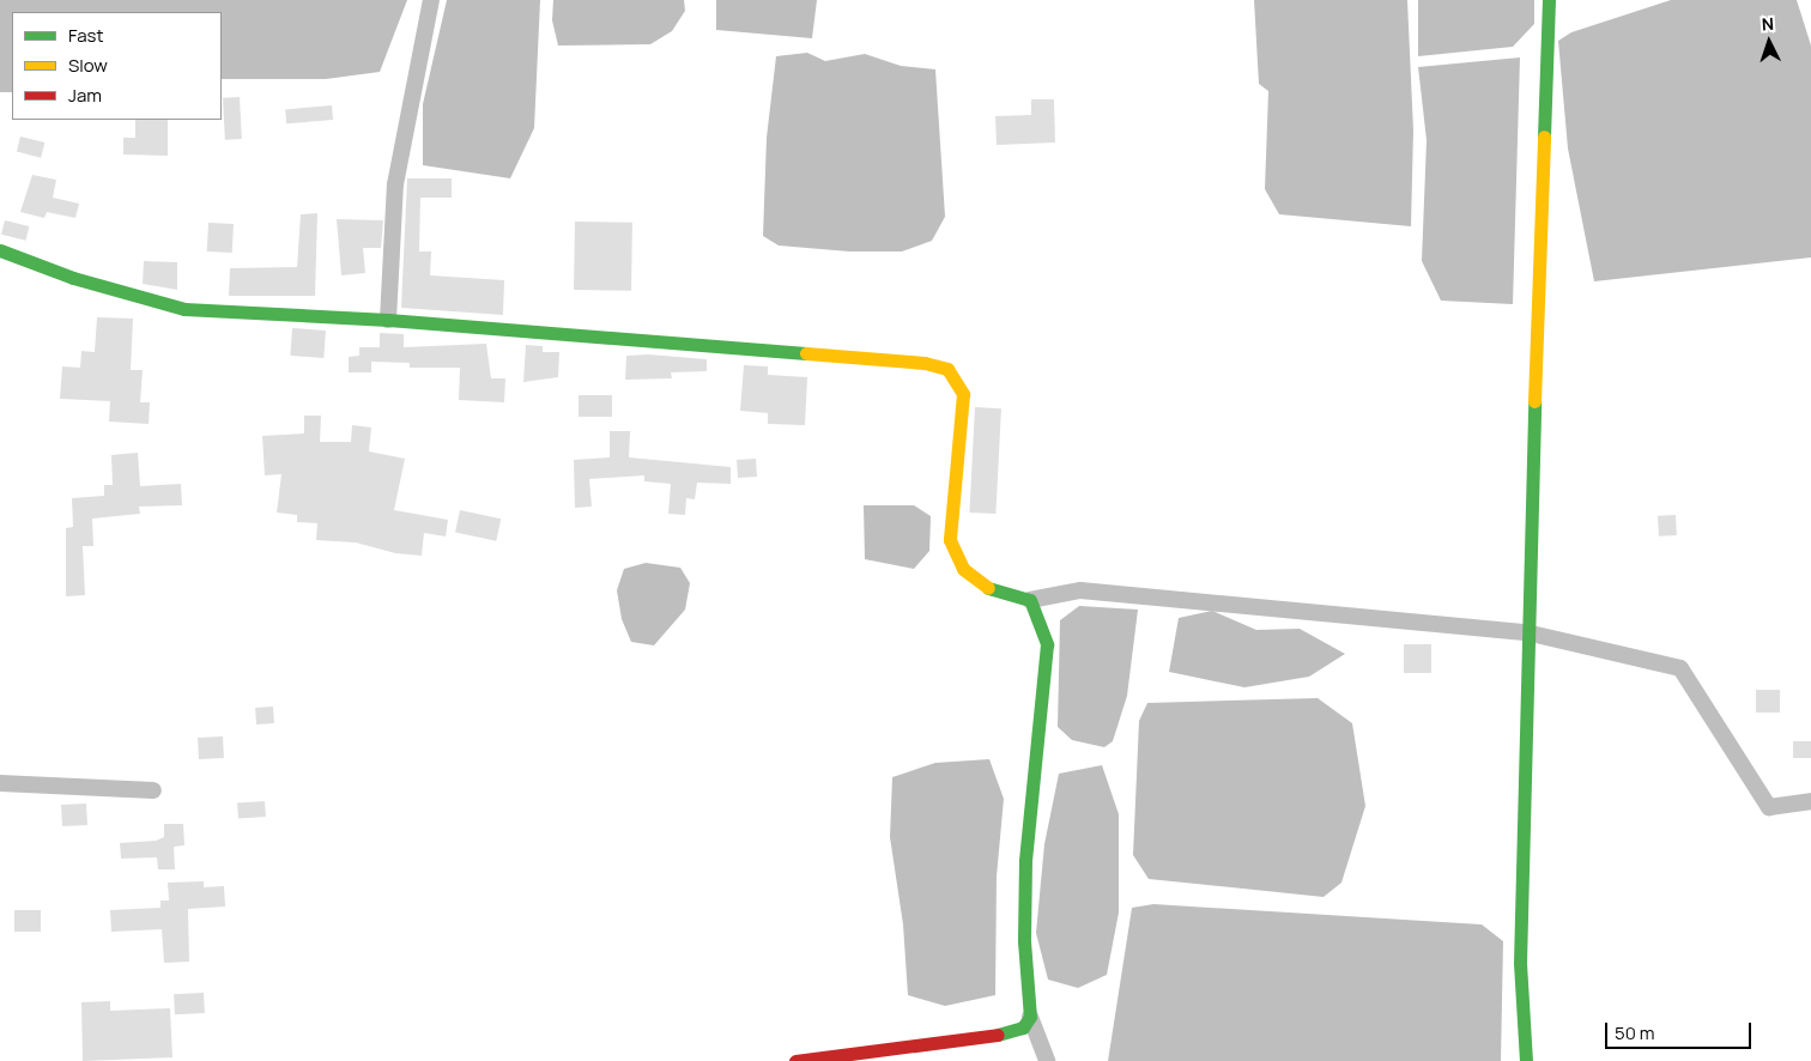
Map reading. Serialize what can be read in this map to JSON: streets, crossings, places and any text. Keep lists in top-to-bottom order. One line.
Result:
{"legend":["Fast","Slow","Jam"],"scale_bar":"50 m","north":"top"}
